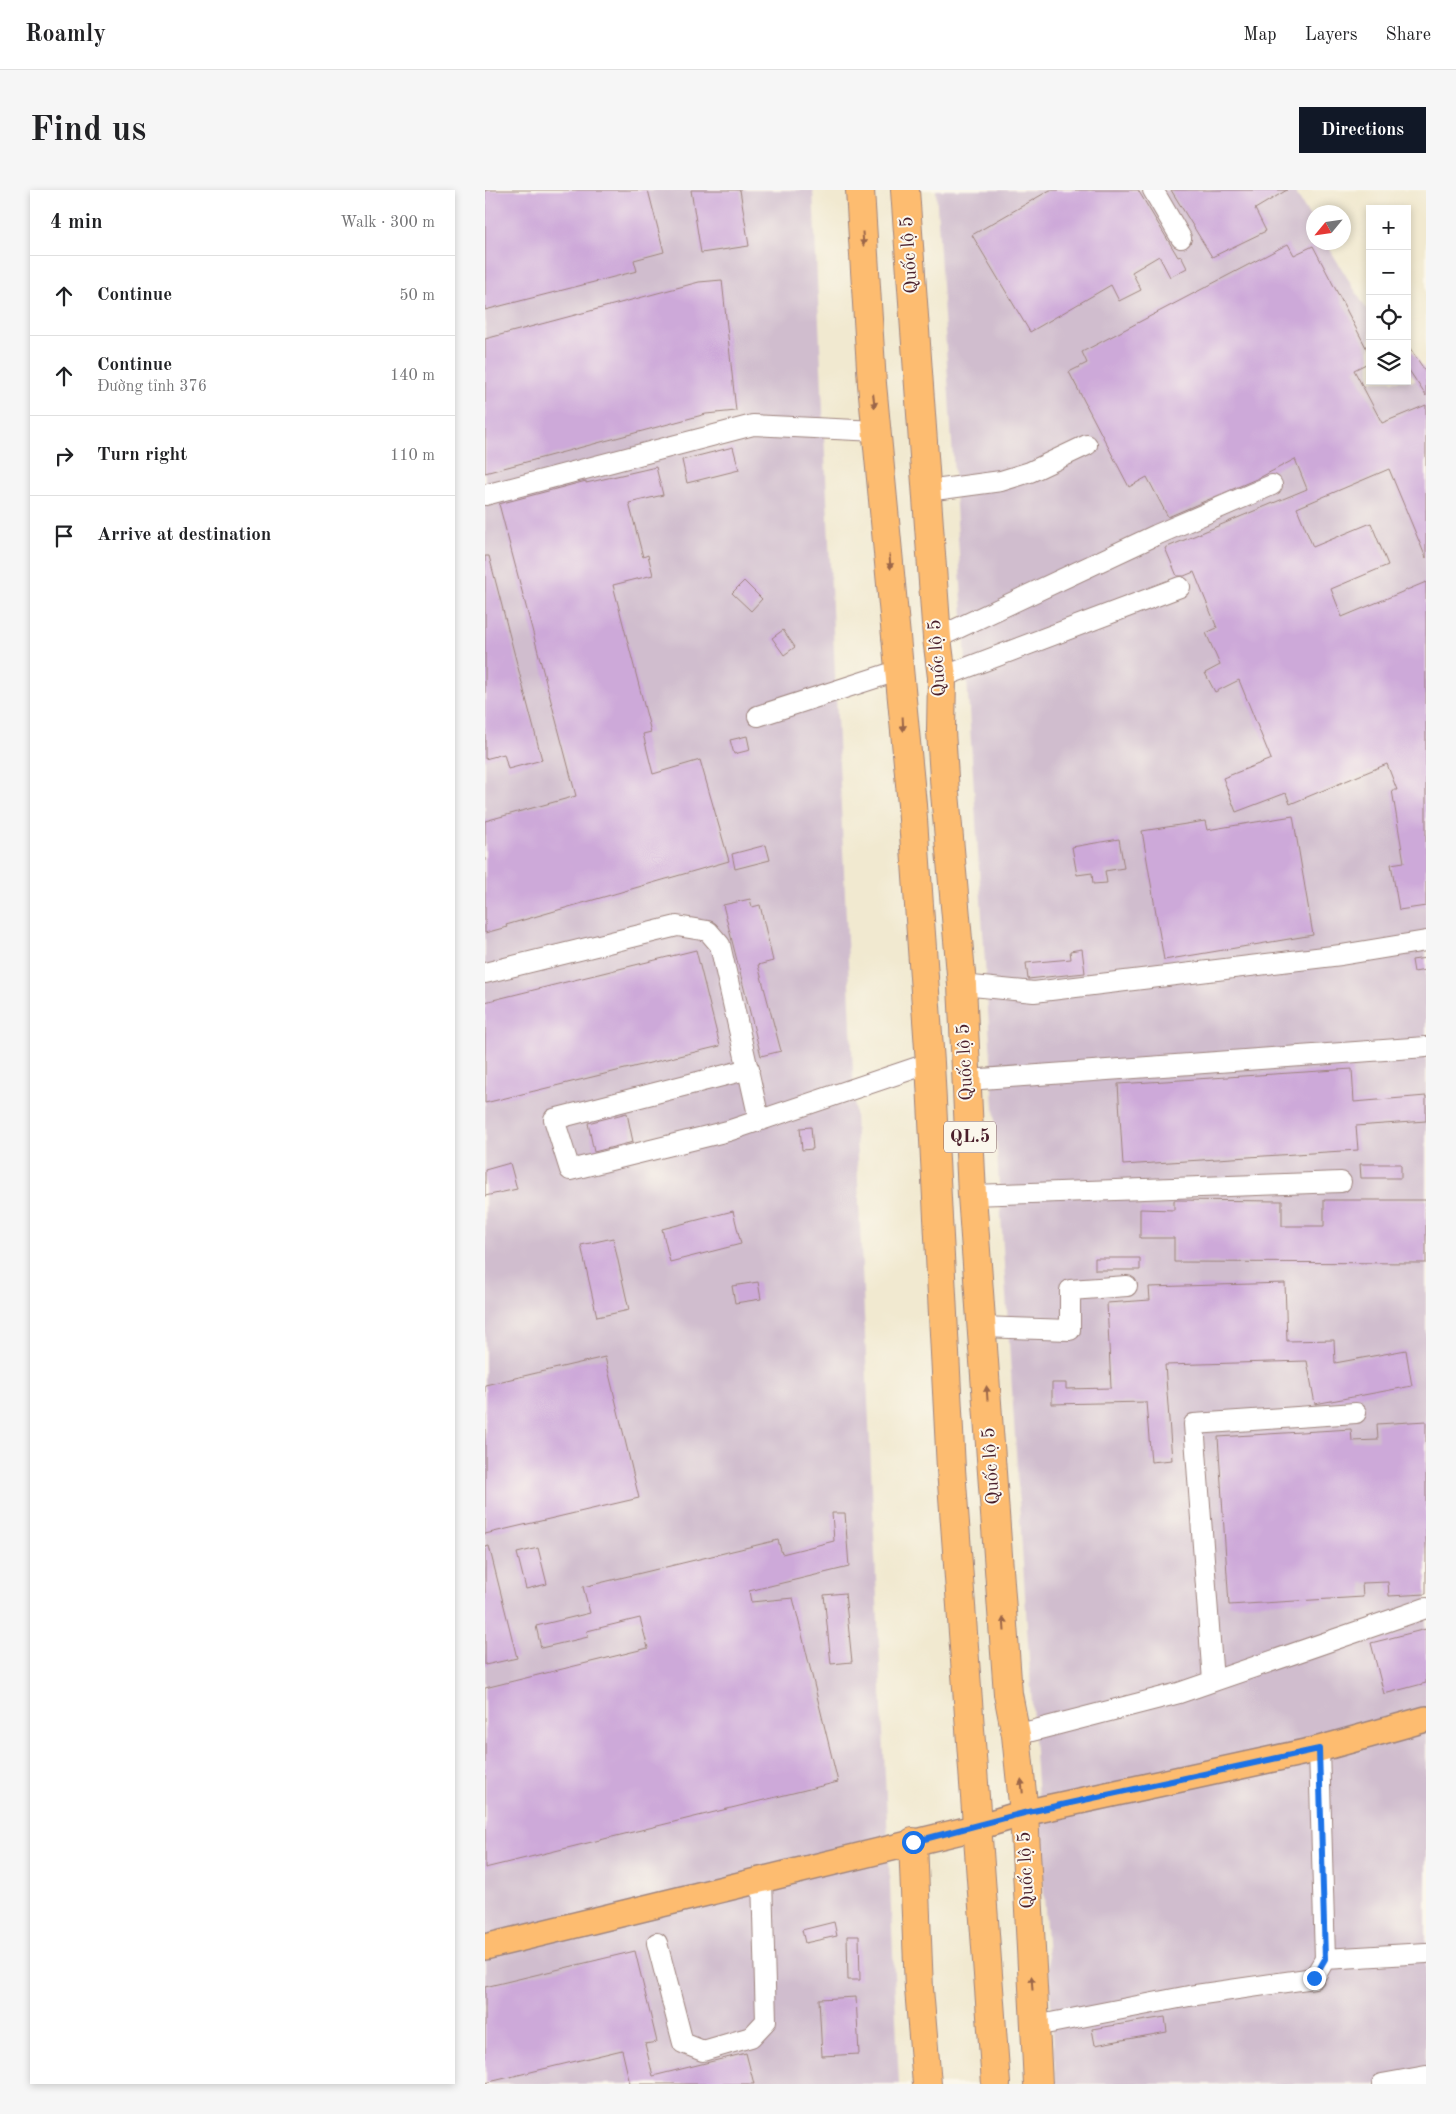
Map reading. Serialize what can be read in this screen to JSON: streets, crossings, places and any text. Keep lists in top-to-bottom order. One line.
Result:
{"streets":{"highway":["Quốc lộ 5","QL.5"]},"north":"bottom left","page":{"header":"Roamly","nav":["Map","Layers","Share"],"buttons":"Directions","title":"Find us","heading":["4 min","Walk · 300 m"],"map_buttons":["+","−"],"list":[["Continue","50 m"],["Continue","Đường tỉnh 376","140 m"],["Turn right","110 m"],"Arrive at destination"]}}
